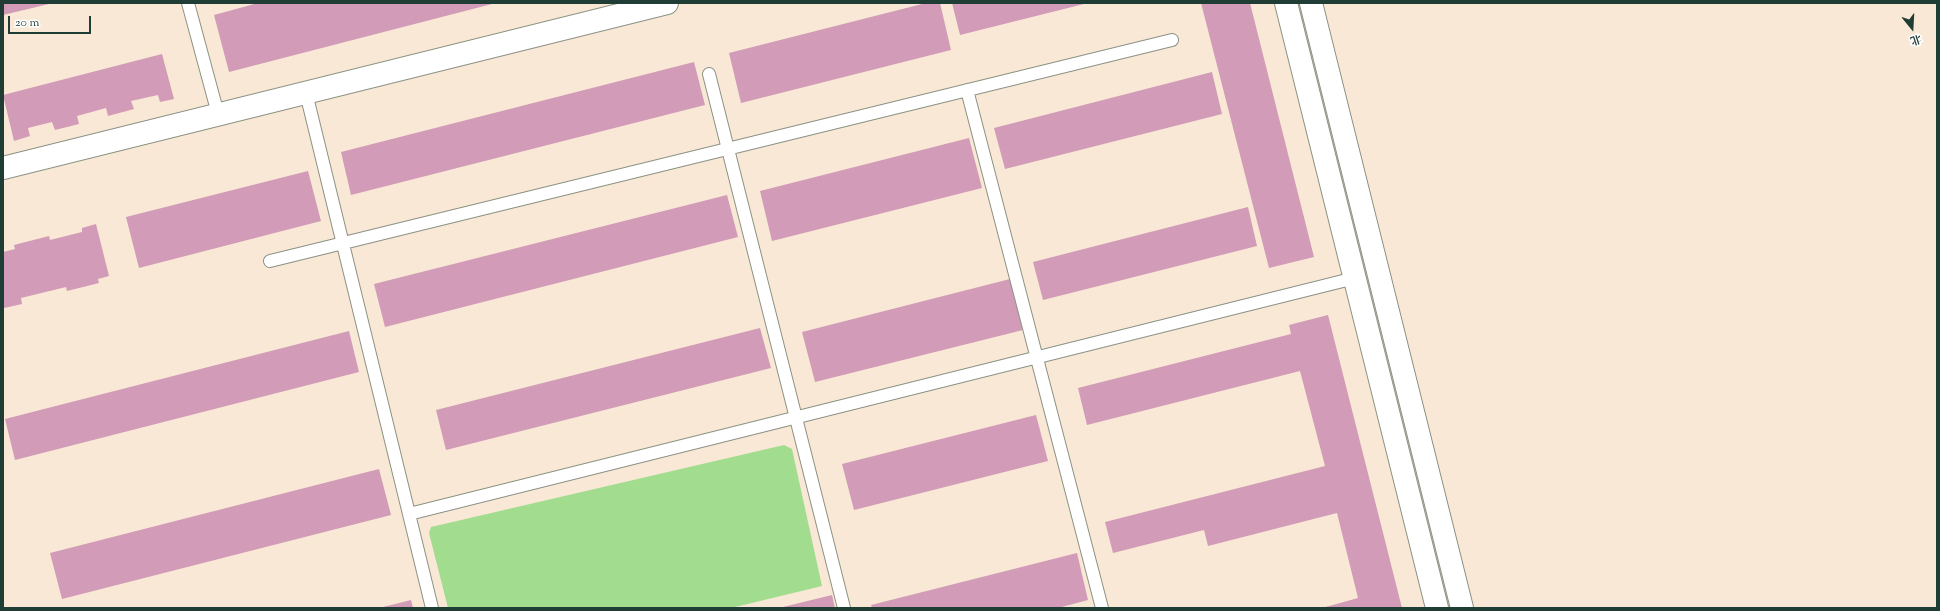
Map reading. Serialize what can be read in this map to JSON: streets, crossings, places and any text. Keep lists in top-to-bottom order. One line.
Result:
{"scale_bar":"20 m","north":"bottom"}
